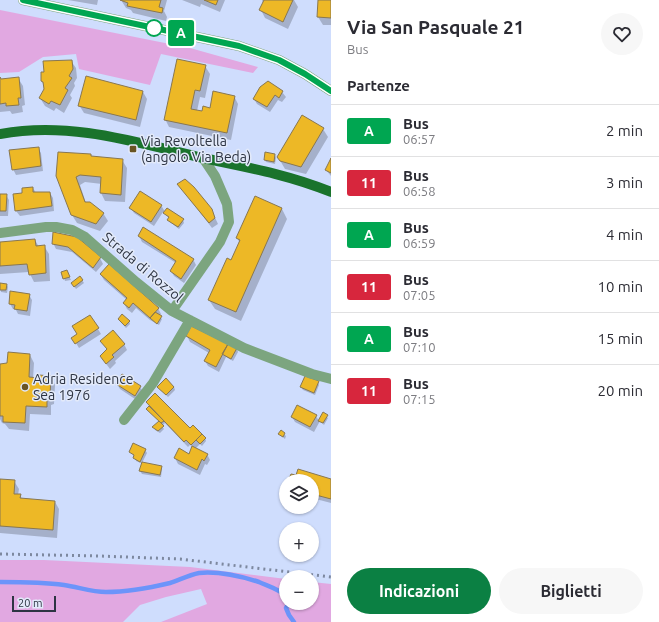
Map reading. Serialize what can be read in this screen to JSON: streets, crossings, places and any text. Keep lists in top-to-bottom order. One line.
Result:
{"streets":{"street":["Strada di Rozzol"]},"places":{"transit":["Via Revoltella (angolo Via Beda)"],"other":["Adria Residence Sea 1976"]},"lines":["bus line A"],"scale_bar":"20 m","page":{"on_map":"A","heading":[["Via San Pasquale 21","Bus"],"Partenze"],"list":[{"mark":"A","name":"Bus","note":"06:57","value":"2 min"},{"mark":"11","name":"Bus","note":"06:58","value":"3 min"},{"mark":"A","name":"Bus","note":"06:59","value":"4 min"},{"mark":"11","name":"Bus","note":"07:05","value":"10 min"},{"mark":"A","name":"Bus","note":"07:10","value":"15 min"},{"mark":"11","name":"Bus","note":"07:15","value":"20 min"}],"map_buttons":["+","−"],"buttons":["Indicazioni","Biglietti"],"scale":"20 m"}}
